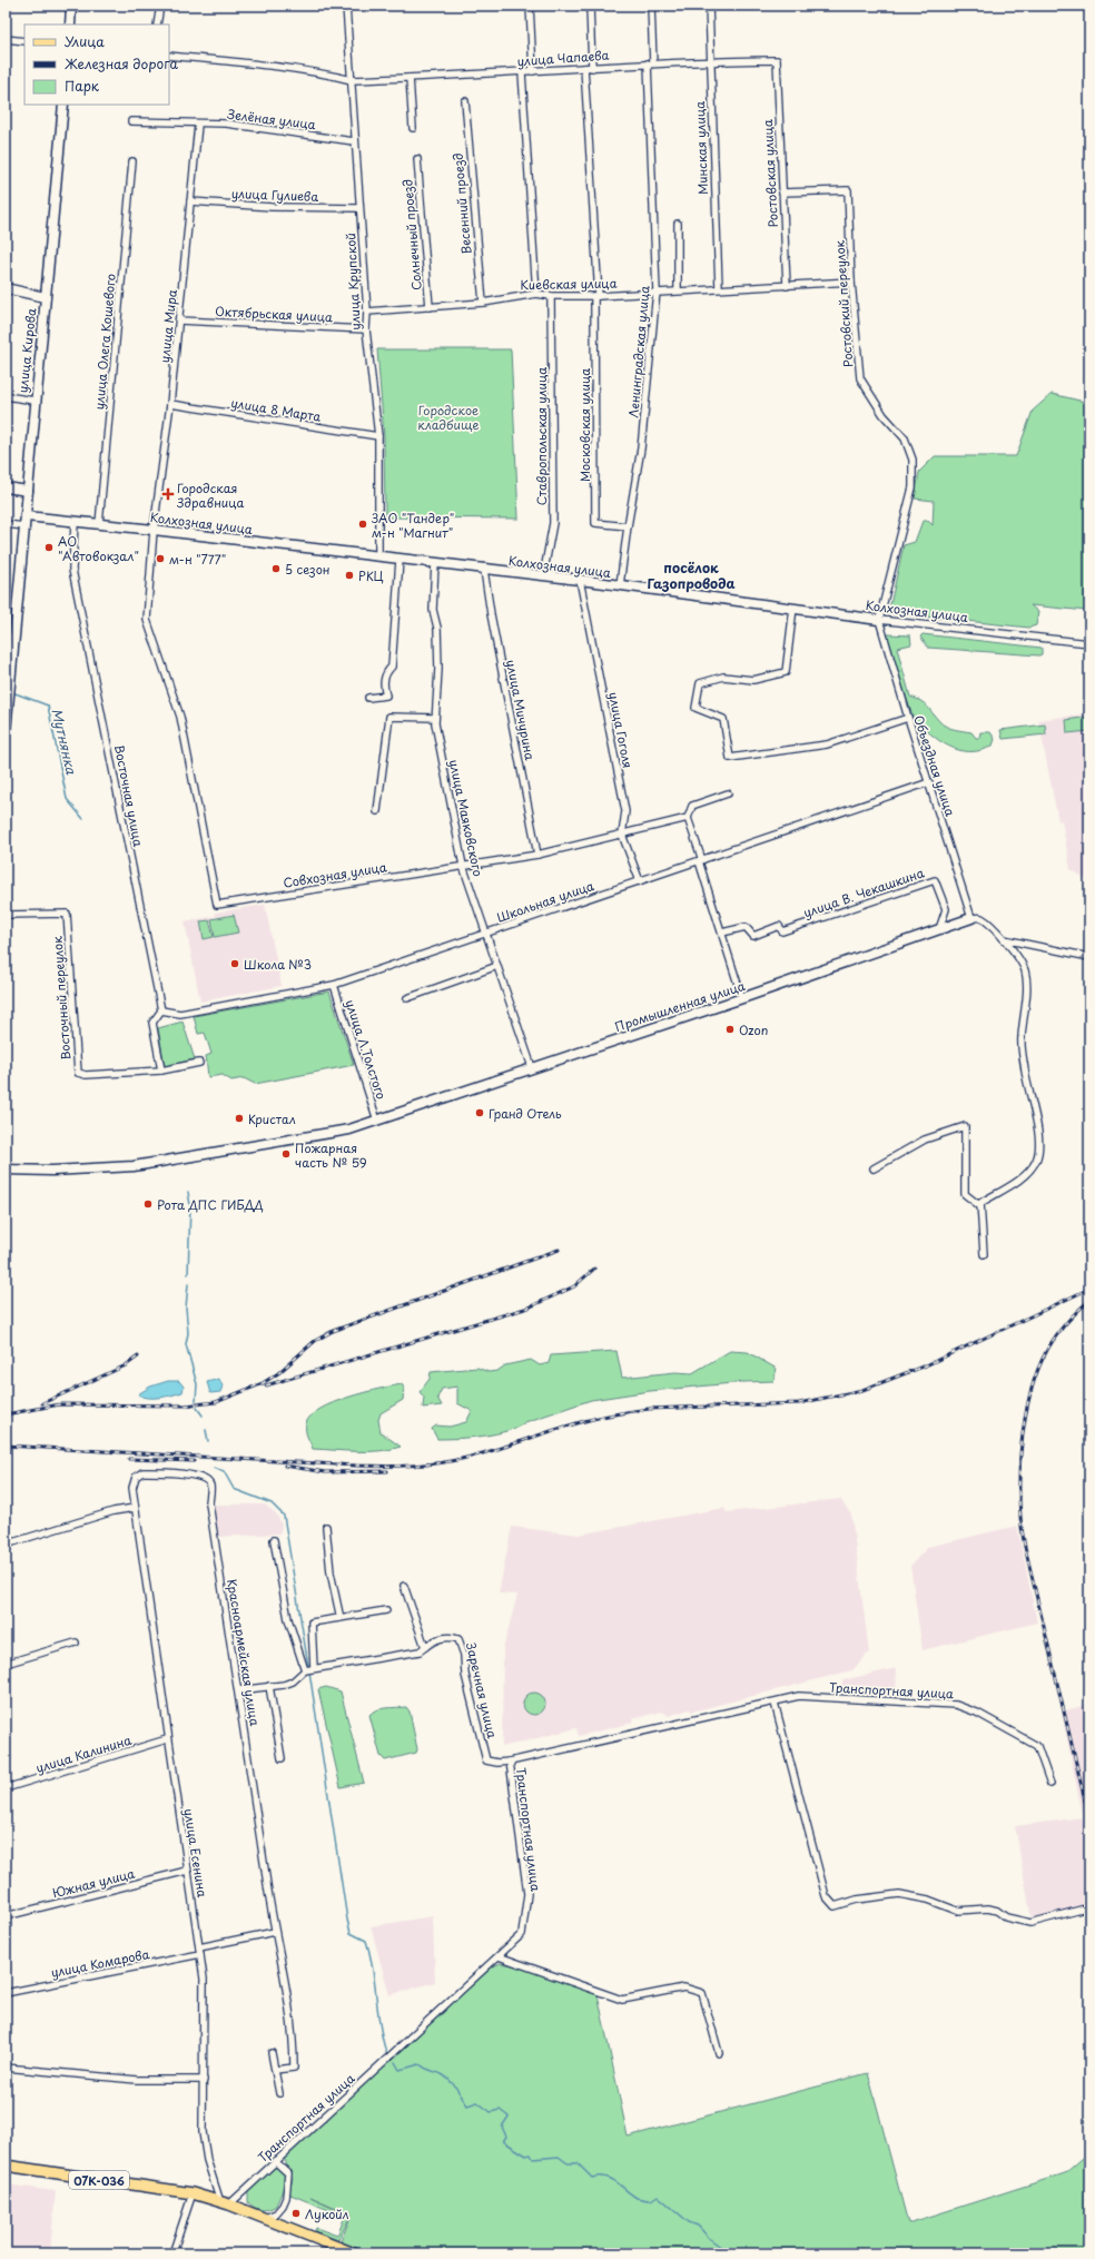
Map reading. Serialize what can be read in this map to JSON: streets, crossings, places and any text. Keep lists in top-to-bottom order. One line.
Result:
{"streets":{"main road":["улица Кирова","Колхозная улица","Промышленная улица","07К-036"],"street":["улица Чапаева","Зелёная улица","Минская улица","Ростовская улица","улица Гулиева","Весенний проезд","Солнечный проезд","улица Крупской","Киевская улица","Ростовский переулок","Октябрьская улица","улица Мира","улица Олега Кошевого","Ленинградская улица","улица 8 Марта","Московская улица","Ставропольская улица","улица Мичурина","улица Гоголя","Объездная улица","Восточная улица","улица Маяковского","Совхозная улица","улица В. Чекашкина","Школьная улица","Восточный переулок","улица Л.Толстого","Красноармейская улица","Заречная улица","Транспортная улица","улица Калинина","улица Есенина","Южная улица","улица Комарова"]},"crossings":[["улица Чапаева","Минская улица"],["улица Чапаева","Ростовская улица"],["улица Чапаева","улица Крупской"],["улица Чапаева","Ленинградская улица"],["улица Чапаева","Московская улица"],["Зелёная улица","улица Крупской"],["Зелёная улица","улица Мира"],["Минская улица","Киевская улица"],["Ростовская улица","Киевская улица"],["Ростовская улица","Ростовский переулок"],["улица Гулиева","улица Крупской"],["улица Гулиева","улица Мира"],["Весенний проезд","Киевская улица"],["Солнечный проезд","Киевская улица"],["улица Крупской","Киевская улица"],["улица Крупской","Октябрьская улица"],["улица Крупской","улица 8 Марта"],["улица Крупской","Колхозная улица"],["Киевская улица","Ростовский переулок"],["Киевская улица","Ленинградская улица"],["Киевская улица","Московская улица"],["Киевская улица","Ставропольская улица"],["Ростовский переулок","Колхозная улица"],["Ростовский переулок","Объездная улица"],["Октябрьская улица","улица Мира"],["улица Мира","улица 8 Марта"],["улица Мира","Колхозная улица"],["улица Мира","Совхозная улица"],["улица Олега Кошевого","Колхозная улица"],["улица Кирова","Колхозная улица"],["Ленинградская улица","Московская улица"],["Ленинградская улица","Колхозная улица"],["Ставропольская улица","Колхозная улица"],["Колхозная улица","улица Мичурина"],["Колхозная улица","улица Гоголя"],["Колхозная улица","Объездная улица"],["Колхозная улица","Восточная улица"],["Колхозная улица","улица Маяковского"],["улица Мичурина","Совхозная улица"],["улица Гоголя","Совхозная улица"],["улица Гоголя","Школьная улица"],["Объездная улица","Школьная улица"],["Объездная улица","Промышленная улица"],["Восточная улица","Школьная улица"],["улица Маяковского","Совхозная улица"],["улица Маяковского","Школьная улица"],["улица Маяковского","Промышленная улица"],["улица В. Чекашкина","Промышленная улица"],["Школьная улица","улица Л.Толстого"],["Промышленная улица","улица Л.Толстого"],["Красноармейская улица","Заречная улица"],["Красноармейская улица","улица Есенина"],["Заречная улица","Транспортная улица"],["Транспортная улица","улица Есенина"],["Транспортная улица","07К-036"],["улица Калинина","улица Есенина"],["улица Есенина","Южная улица"],["улица Есенина","улица Комарова"],["улица Есенина","07К-036"]],"districts":["посёлок Газопровода"],"water":["Мутнянка"],"parks":["Городское кладбище"],"places":{"health":["Городская Здравница"],"other":["ЗАО \"Тандер\" м-н \"Магнит\"","АО \"Автовокзал\"","м-н \"777\"","5 сезон","РКЦ","Школа №3","Ozon","Гранд Отель","Кристал","Пожарная часть № 59","Рота ДПС ГИБДД","Лукойл"]},"legend":["Улица","Железная дорога","Парк"]}
